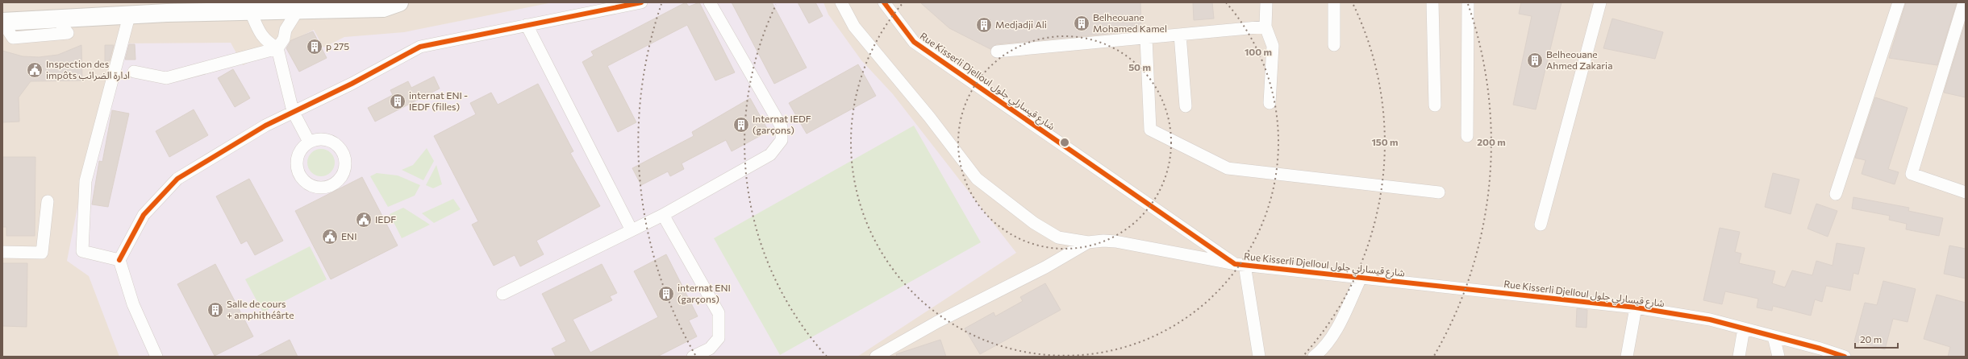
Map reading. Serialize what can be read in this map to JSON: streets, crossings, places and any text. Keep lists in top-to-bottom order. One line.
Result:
{"streets":{"street":["Rue Kisserli Djelloul شارع قيسارلي جلول"]},"places":{"building":["Belheouane Mohamed Kamel","Medjadji Ali","p 275","Belheouane Ahmed Zakaria","internat ENI - IEDF (filles)","Internat IEDF (garçons)","internat ENI (garçons)","Salle de cours + amphithéârte"],"public building":["Inspection des impôts ادارة الضرائب","IEDF","ENI"]},"scale_bar":"20 m","rings":["100 m","50 m","150 m","200 m"]}
